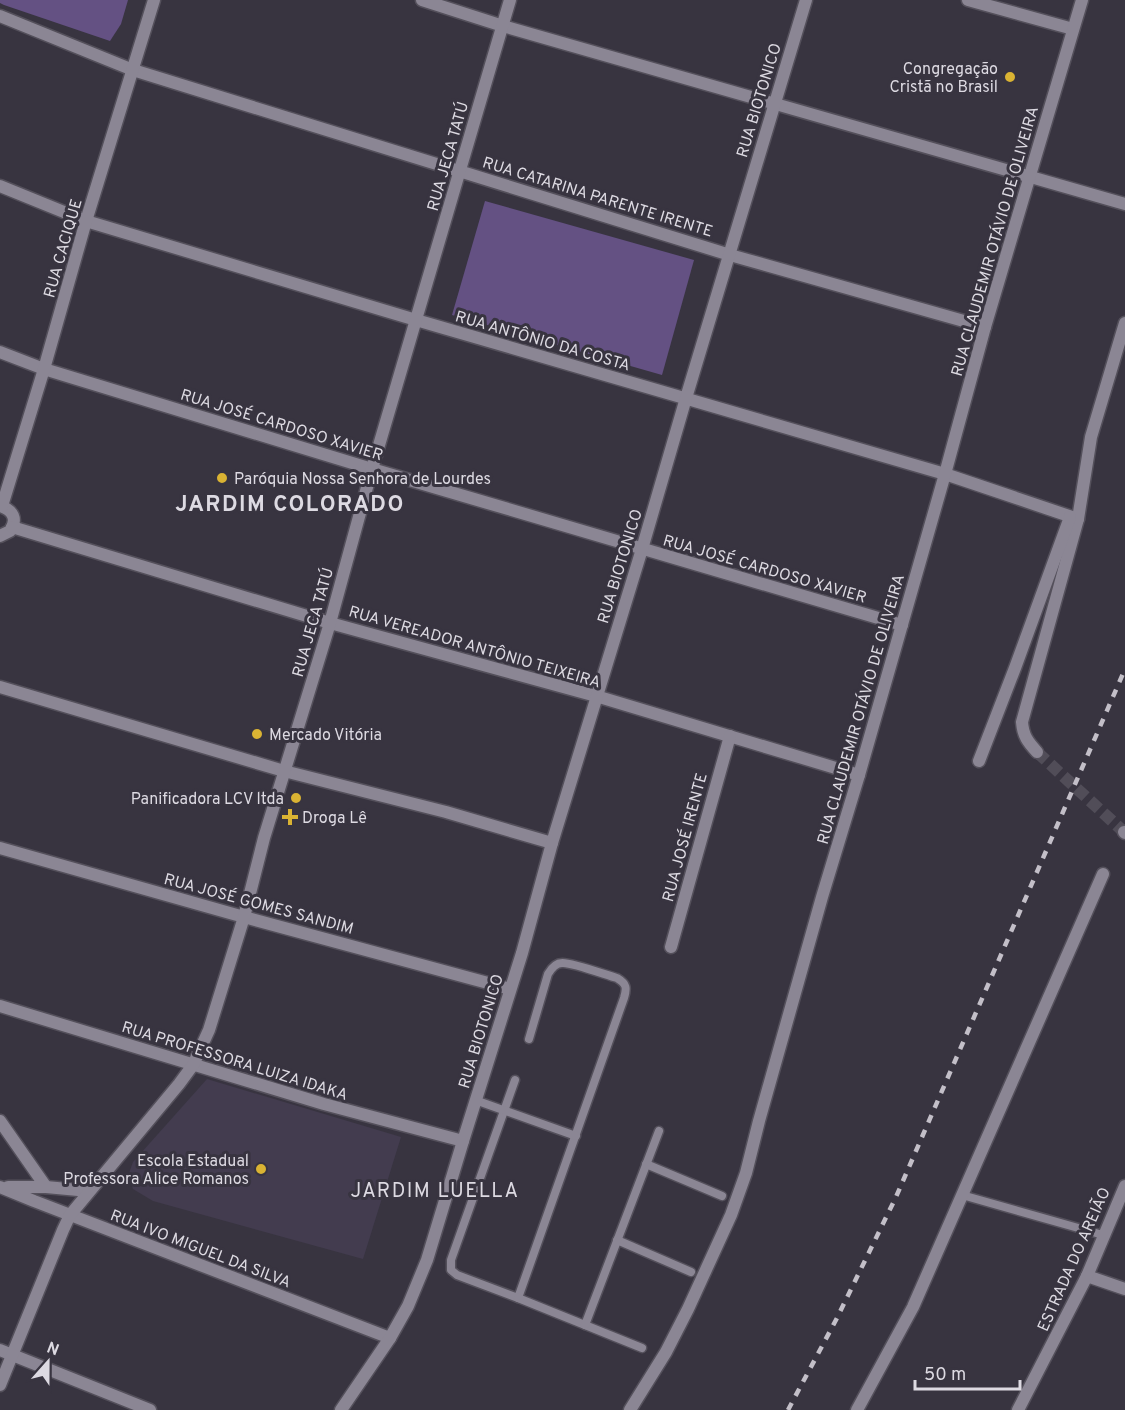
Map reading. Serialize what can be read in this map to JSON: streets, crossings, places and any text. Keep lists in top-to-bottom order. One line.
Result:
{"streets":{"street":["RUA BIOTONICO","RUA JECA TATÚ","RUA CATARINA PARENTE IRENTE","RUA CLAUDEMIR OTÁVIO DE OLIVEIRA","RUA CACIQUE","RUA ANTÔNIO DA COSTA","RUA JOSÉ CARDOSO XAVIER","RUA VEREADOR ANTÔNIO TEIXEIRA","RUA JOSÉ IRENTE","RUA JOSÉ GOMES SANDIM","RUA PROFESSORA LUIZA IDAKA","RUA IVO MIGUEL DA SILVA","ESTRADA DO AREIÃO"]},"crossings":[["RUA BIOTONICO","RUA CATARINA PARENTE IRENTE"],["RUA BIOTONICO","RUA ANTÔNIO DA COSTA"],["RUA BIOTONICO","RUA JOSÉ CARDOSO XAVIER"],["RUA BIOTONICO","RUA VEREADOR ANTÔNIO TEIXEIRA"],["RUA BIOTONICO","RUA JOSÉ GOMES SANDIM"],["RUA BIOTONICO","RUA PROFESSORA LUIZA IDAKA"],["RUA BIOTONICO","RUA IVO MIGUEL DA SILVA"],["RUA JECA TATÚ","RUA CATARINA PARENTE IRENTE"],["RUA JECA TATÚ","RUA ANTÔNIO DA COSTA"],["RUA JECA TATÚ","RUA JOSÉ CARDOSO XAVIER"],["RUA JECA TATÚ","RUA VEREADOR ANTÔNIO TEIXEIRA"],["RUA JECA TATÚ","RUA JOSÉ GOMES SANDIM"],["RUA JECA TATÚ","RUA PROFESSORA LUIZA IDAKA"],["RUA JECA TATÚ","RUA IVO MIGUEL DA SILVA"],["RUA CATARINA PARENTE IRENTE","RUA CLAUDEMIR OTÁVIO DE OLIVEIRA"],["RUA CATARINA PARENTE IRENTE","RUA CACIQUE"],["RUA CLAUDEMIR OTÁVIO DE OLIVEIRA","RUA ANTÔNIO DA COSTA"],["RUA CLAUDEMIR OTÁVIO DE OLIVEIRA","RUA JOSÉ CARDOSO XAVIER"],["RUA CLAUDEMIR OTÁVIO DE OLIVEIRA","RUA VEREADOR ANTÔNIO TEIXEIRA"],["RUA CACIQUE","RUA ANTÔNIO DA COSTA"],["RUA CACIQUE","RUA JOSÉ CARDOSO XAVIER"],["RUA VEREADOR ANTÔNIO TEIXEIRA","RUA JOSÉ IRENTE"]],"districts":["JARDIM COLORADO","JARDIM LUELLA"],"places":{"other":["Congregação Cristã no Brasil","Paróquia Nossa Senhora de Lourdes","Mercado Vitória","Panificadora LCV ltda","Escola Estadual Professora Alice Romanos"],"health":["Droga Lê"]},"scale_bar":"50 m","north":"top"}
